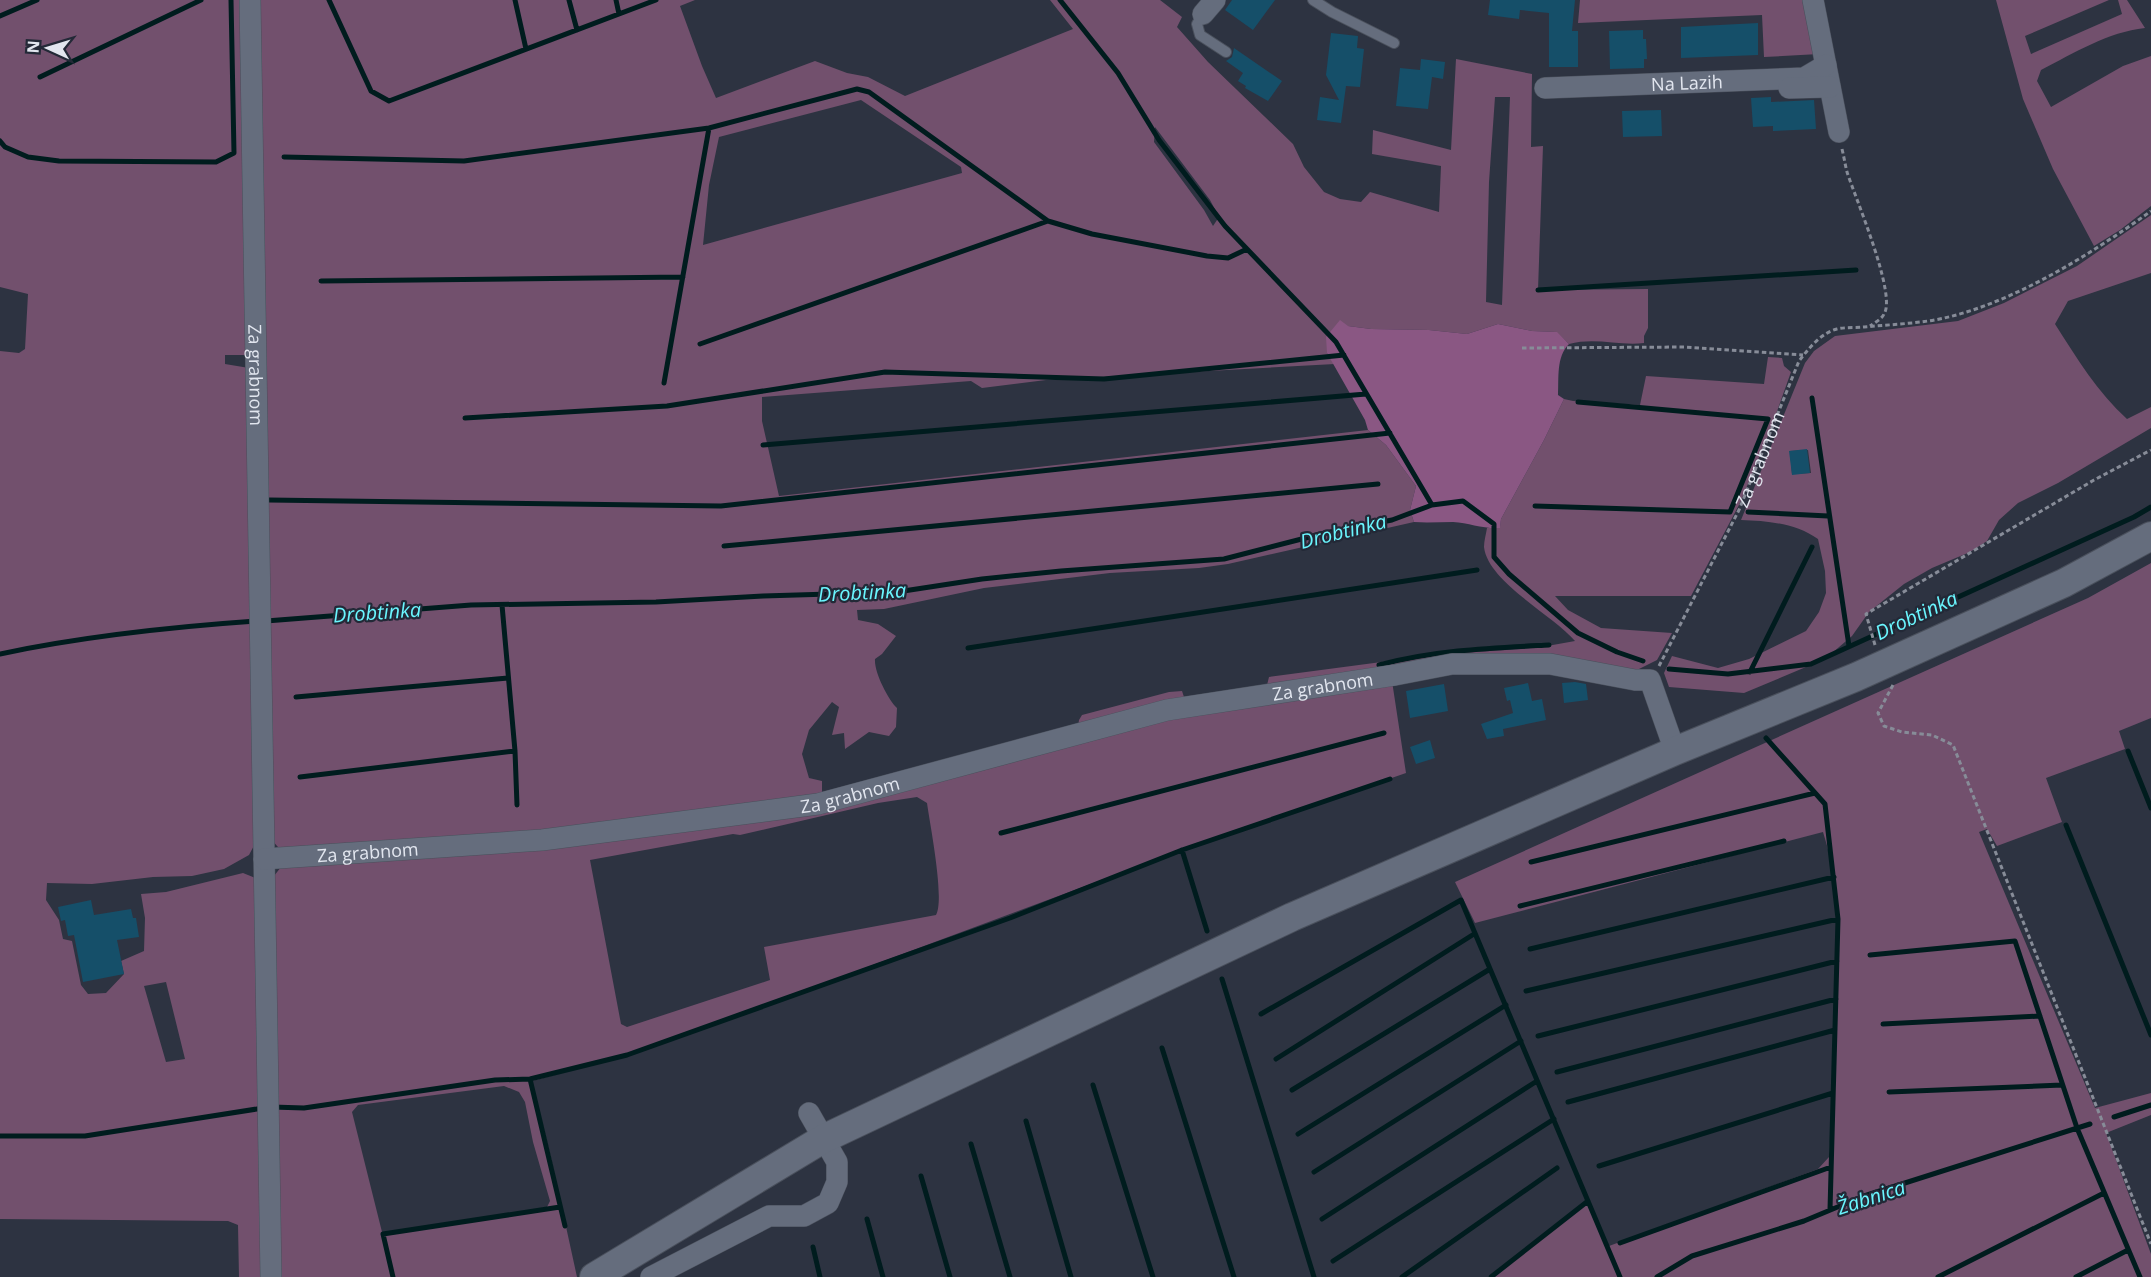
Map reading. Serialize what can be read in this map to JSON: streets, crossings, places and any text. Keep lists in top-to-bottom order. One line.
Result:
{"streets":{"street":["Na Lazih","Za grabnom"]},"water":["Drobtinka","Žabnica"],"north":"left"}
